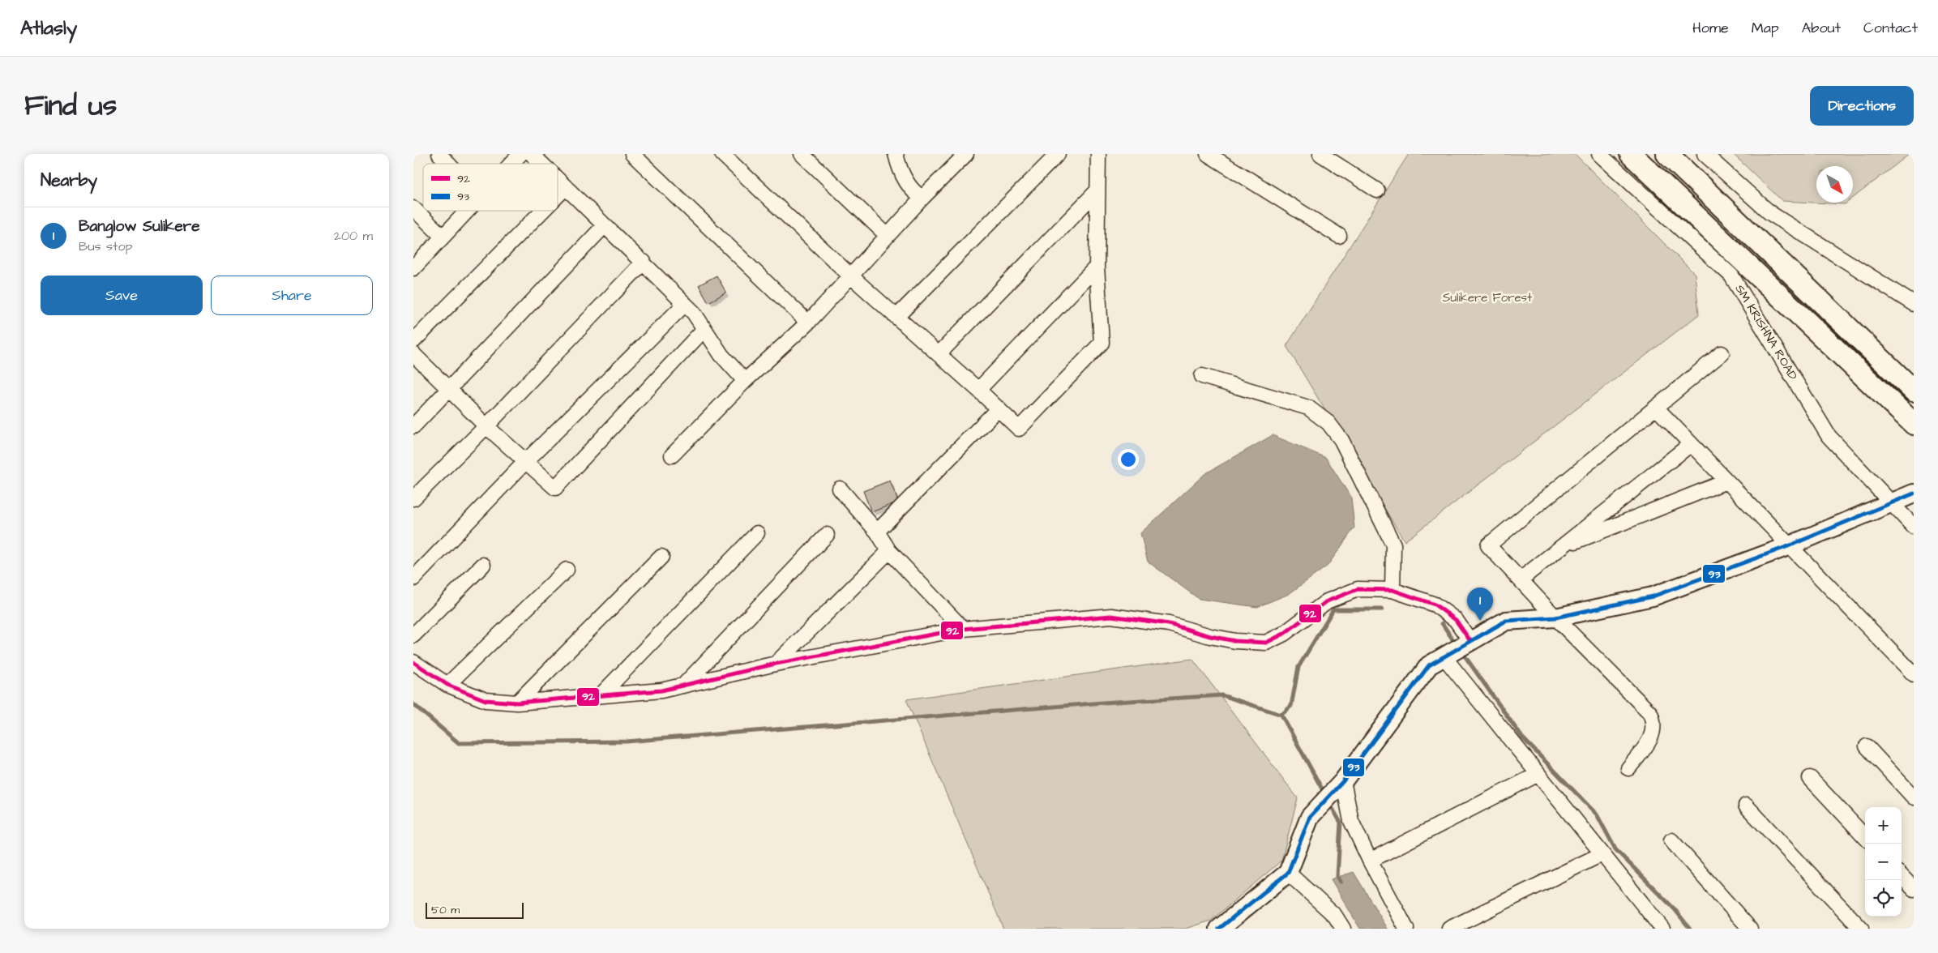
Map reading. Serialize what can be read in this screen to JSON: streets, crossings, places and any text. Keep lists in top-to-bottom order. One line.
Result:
{"streets":{"highway":["SM KRISHNA ROAD"]},"parks":["Sulikere Forest"],"lines":["transit line 93","transit line 92"],"legend":["92","93"],"scale_bar":"50 m","north":"bottom right","page":{"header":"Atlasly","nav":["Home","Map","About","Contact"],"title":"Find us","buttons":["Directions",["Save","Share"]],"heading":"Nearby","list":[{"mark":"1","name":"Banglow Sulikere","note":"Bus stop","value":"200 m"}],"pins":"1","map_buttons":["+","−"],"scale":"50 m"}}
